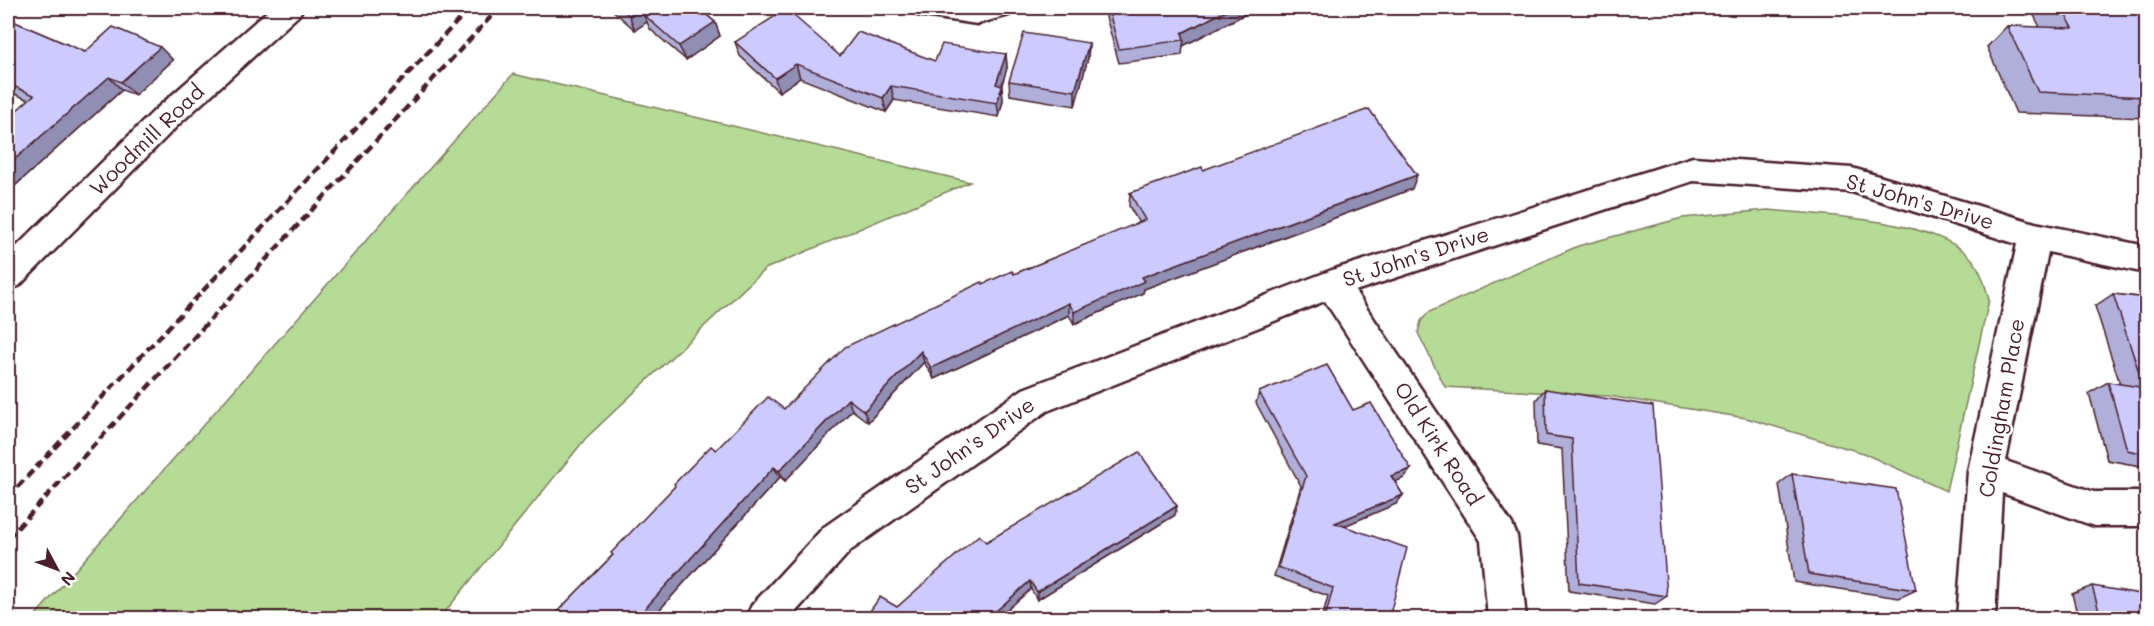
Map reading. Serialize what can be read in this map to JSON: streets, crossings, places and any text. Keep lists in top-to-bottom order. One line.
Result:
{"streets":{"street":["Woodmill Road","St John's Drive","Coldingham Place","Old Kirk Road"]},"crossings":[["St John's Drive","Coldingham Place"],["St John's Drive","Old Kirk Road"]],"north":"bottom right"}
